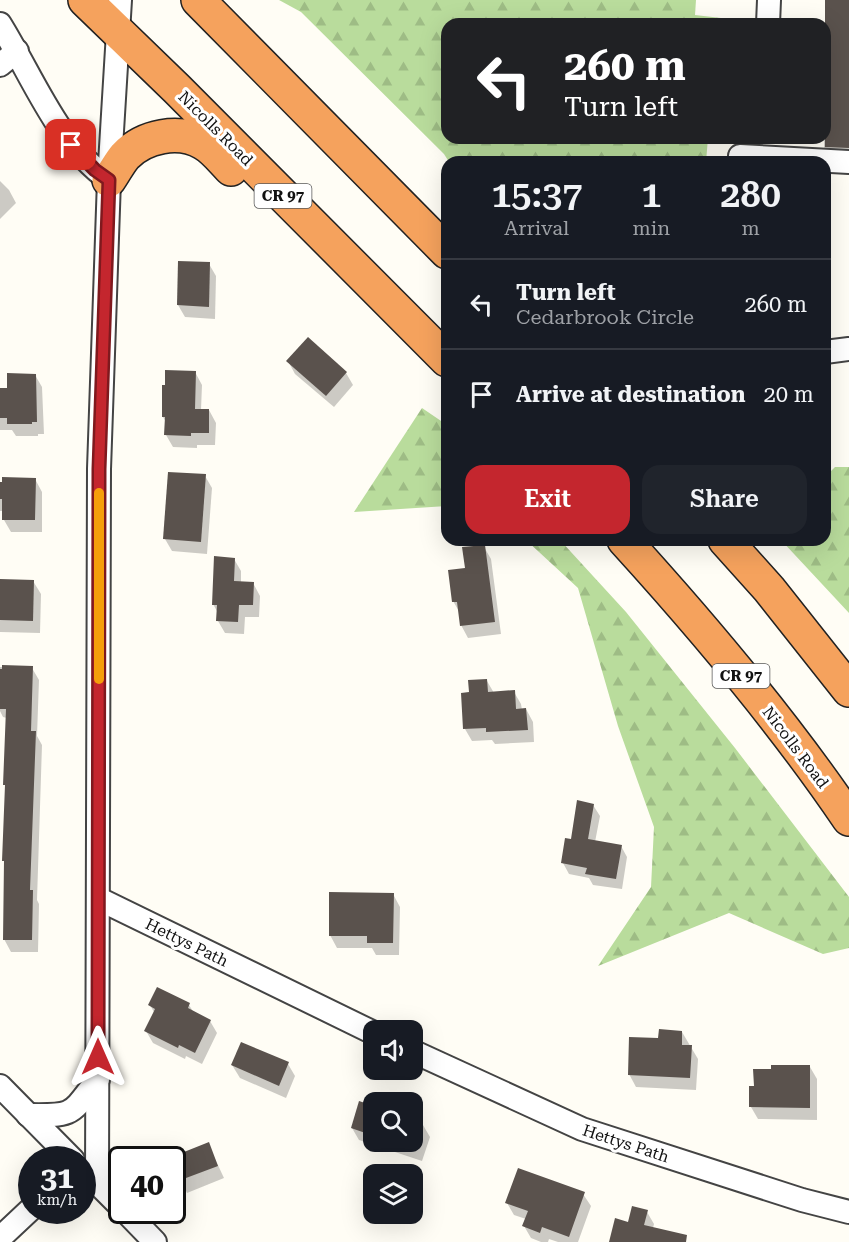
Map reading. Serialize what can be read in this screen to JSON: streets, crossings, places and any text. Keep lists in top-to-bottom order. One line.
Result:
{"streets":{"highway":["Nicolls Road","CR 97"],"street":["Hettys Path"]},"page":{"turn":["260 m","Turn left"],"eta":["15:37","Arrival","1","min","280","m"],"list":[{"name":"Turn left","note":"Cedarbrook Circle","value":"260 m"},{"name":"Arrive at destination","value":"20 m"}],"buttons":["Exit","Share"],"speed":"31 km/h","limit":"40"}}
